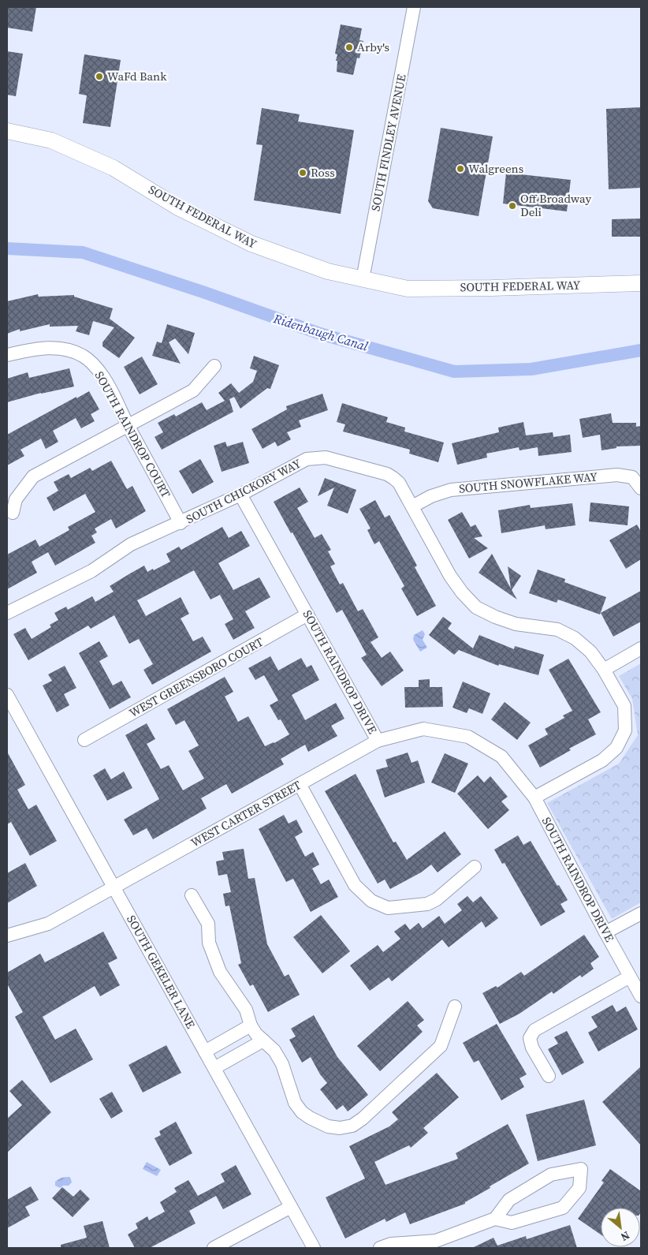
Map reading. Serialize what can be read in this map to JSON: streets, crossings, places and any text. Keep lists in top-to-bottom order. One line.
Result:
{"streets":{"main road":["SOUTH FEDERAL WAY"],"street":["SOUTH FINDLEY AVENUE","SOUTH RAINDROP COURT","SOUTH SNOWFLAKE WAY","SOUTH CHICKORY WAY","SOUTH RAINDROP DRIVE","WEST GREENSBORO COURT","WEST CARTER STREET","SOUTH GEKELER LANE"]},"crossings":[["SOUTH FINDLEY AVENUE","SOUTH FEDERAL WAY"],["SOUTH RAINDROP COURT","SOUTH CHICKORY WAY"],["SOUTH SNOWFLAKE WAY","SOUTH CHICKORY WAY"],["SOUTH CHICKORY WAY","SOUTH RAINDROP DRIVE"],["SOUTH RAINDROP DRIVE","WEST GREENSBORO COURT"],["SOUTH RAINDROP DRIVE","WEST CARTER STREET"],["WEST CARTER STREET","SOUTH GEKELER LANE"]],"water":["Ridenbaugh Canal"],"places":["Arby's","WaFd Bank","Walgreens","Ross","Off Broadway Deli"],"north":"bottom right"}
